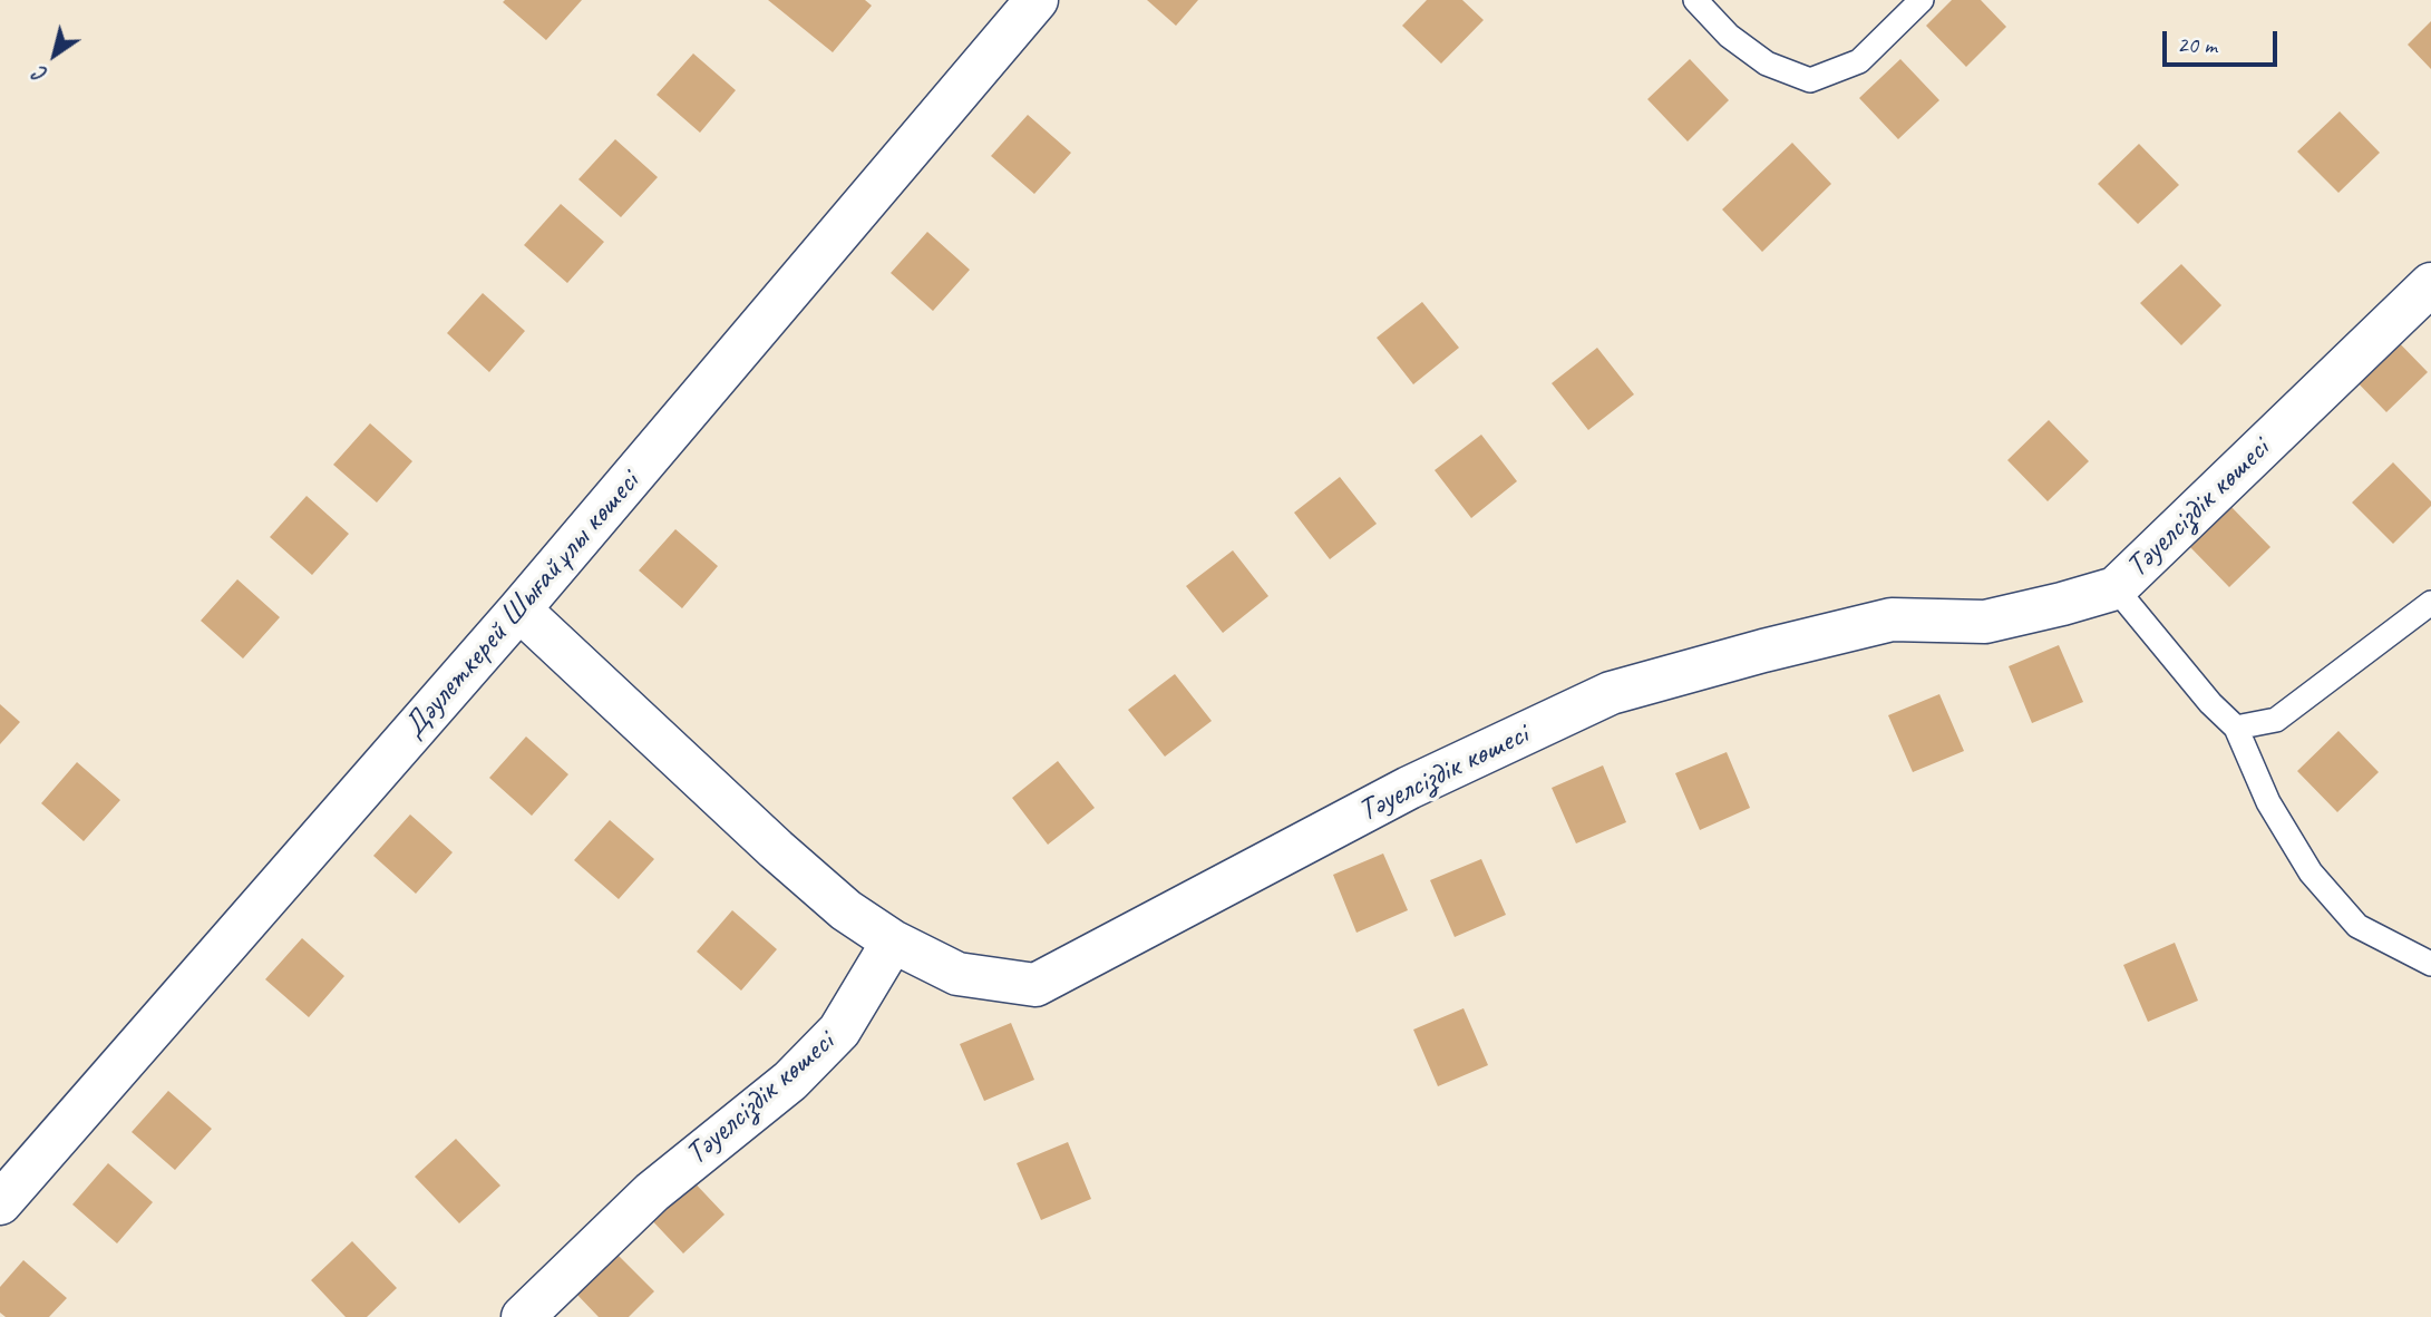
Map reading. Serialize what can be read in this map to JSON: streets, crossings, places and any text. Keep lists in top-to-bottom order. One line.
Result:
{"streets":{"street":["Тәуелсіздік көшесі","Дәулеткерей Шығайұлы көшесі"]},"scale_bar":"20 m","north":"bottom left"}
